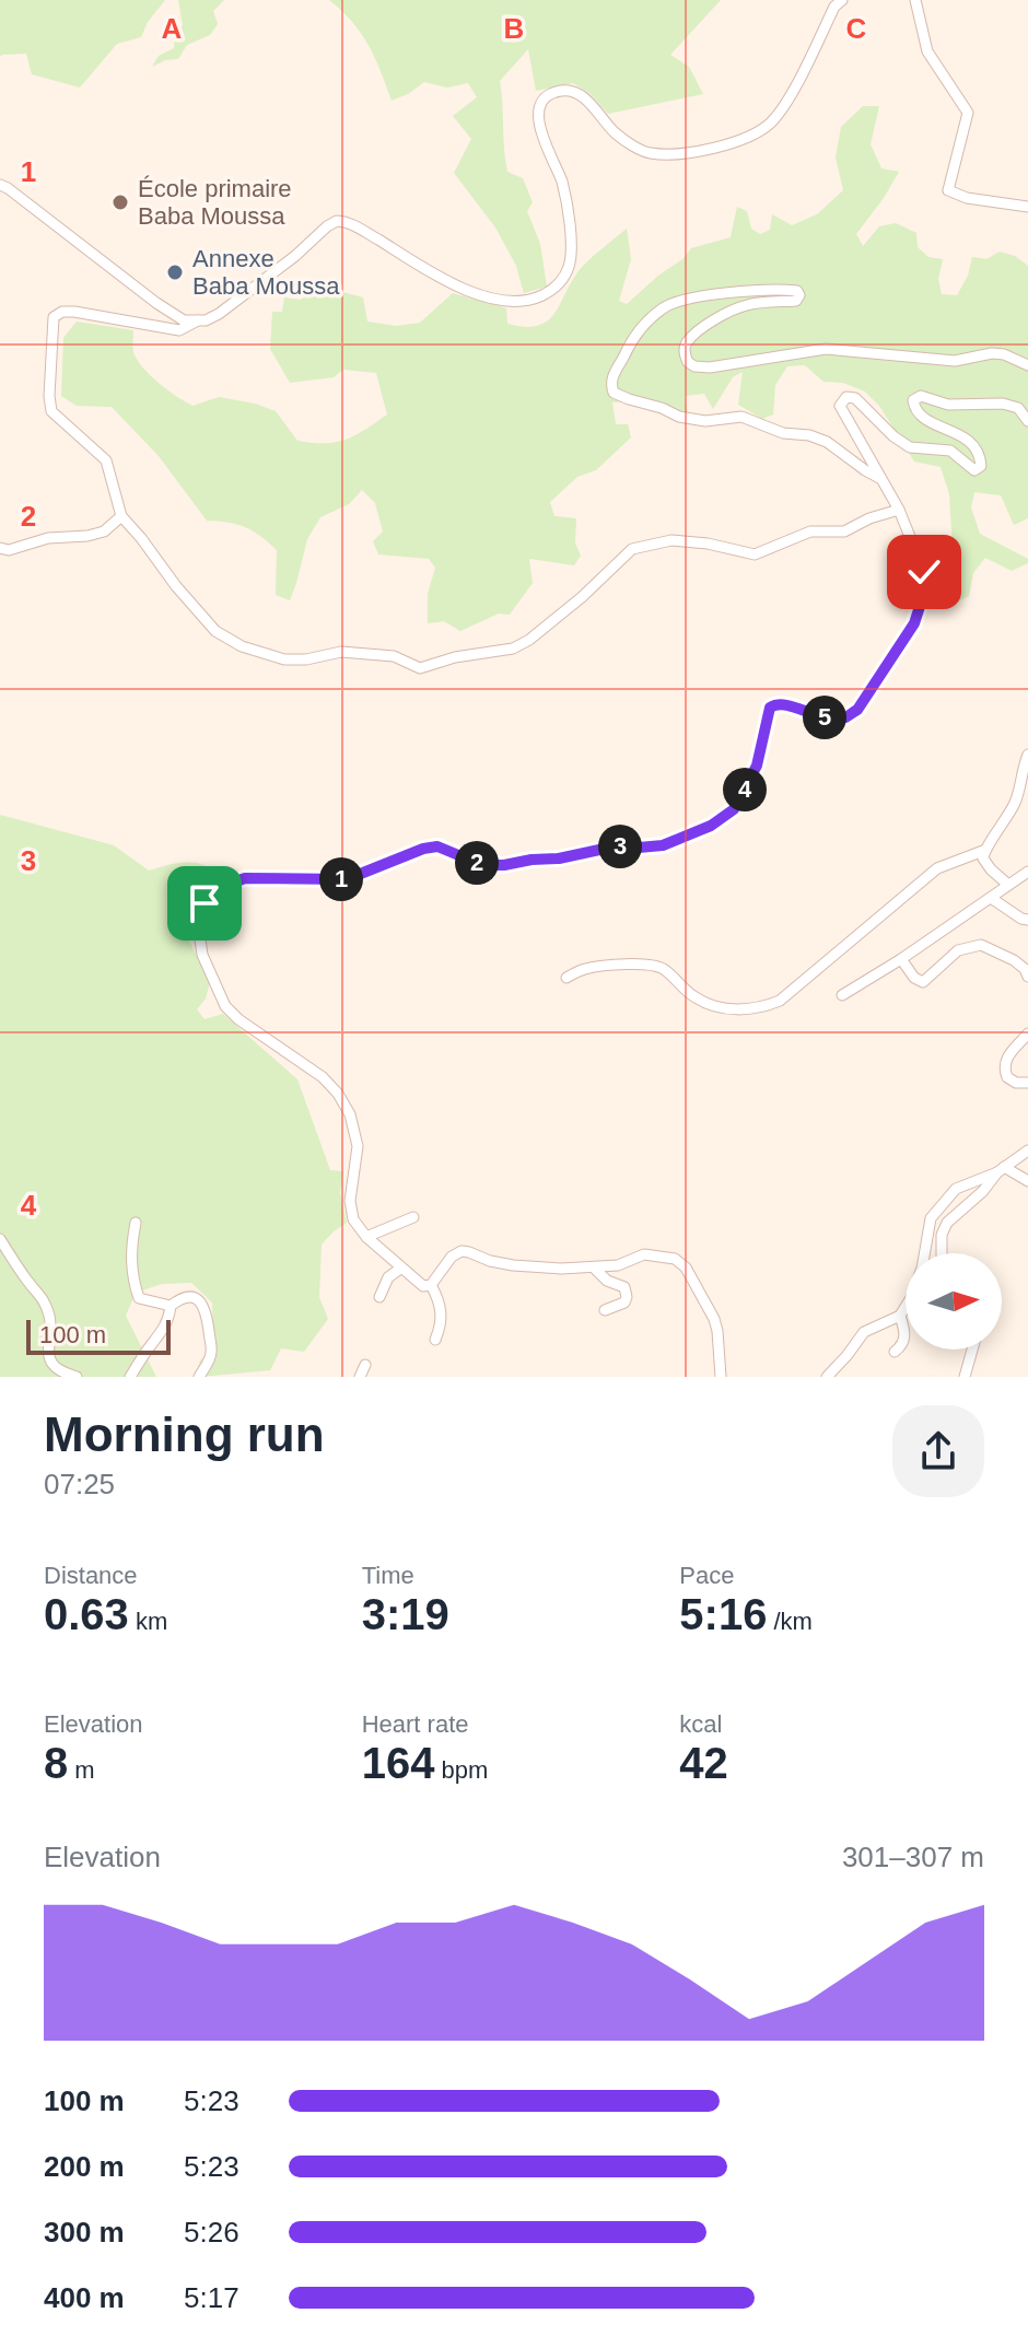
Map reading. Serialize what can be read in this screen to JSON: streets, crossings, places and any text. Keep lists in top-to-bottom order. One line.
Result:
{"places":["École primaire Baba Moussa","Annexe Baba Moussa"],"scale_bar":"100 m","north":"right","page":{"pins":["5","4","3","2","1"],"scale":"100 m","heading":["Morning run","07:25"],"stats":[["Distance","0.63 km"],["Time","3:19"],["Pace","5:16 /km"],["Elevation","8 m"],["Heart rate","164 bpm"],["kcal","42"]],"chart":["Elevation","301–307 m"],"list":[{"name":"100 m","note":"5:23"},{"name":"200 m","note":"5:23"},{"name":"300 m","note":"5:26"},{"name":"400 m","note":"5:17"}]},"grid":{"columns":["A","B","C"],"rows":["1","2","3","4"]}}
